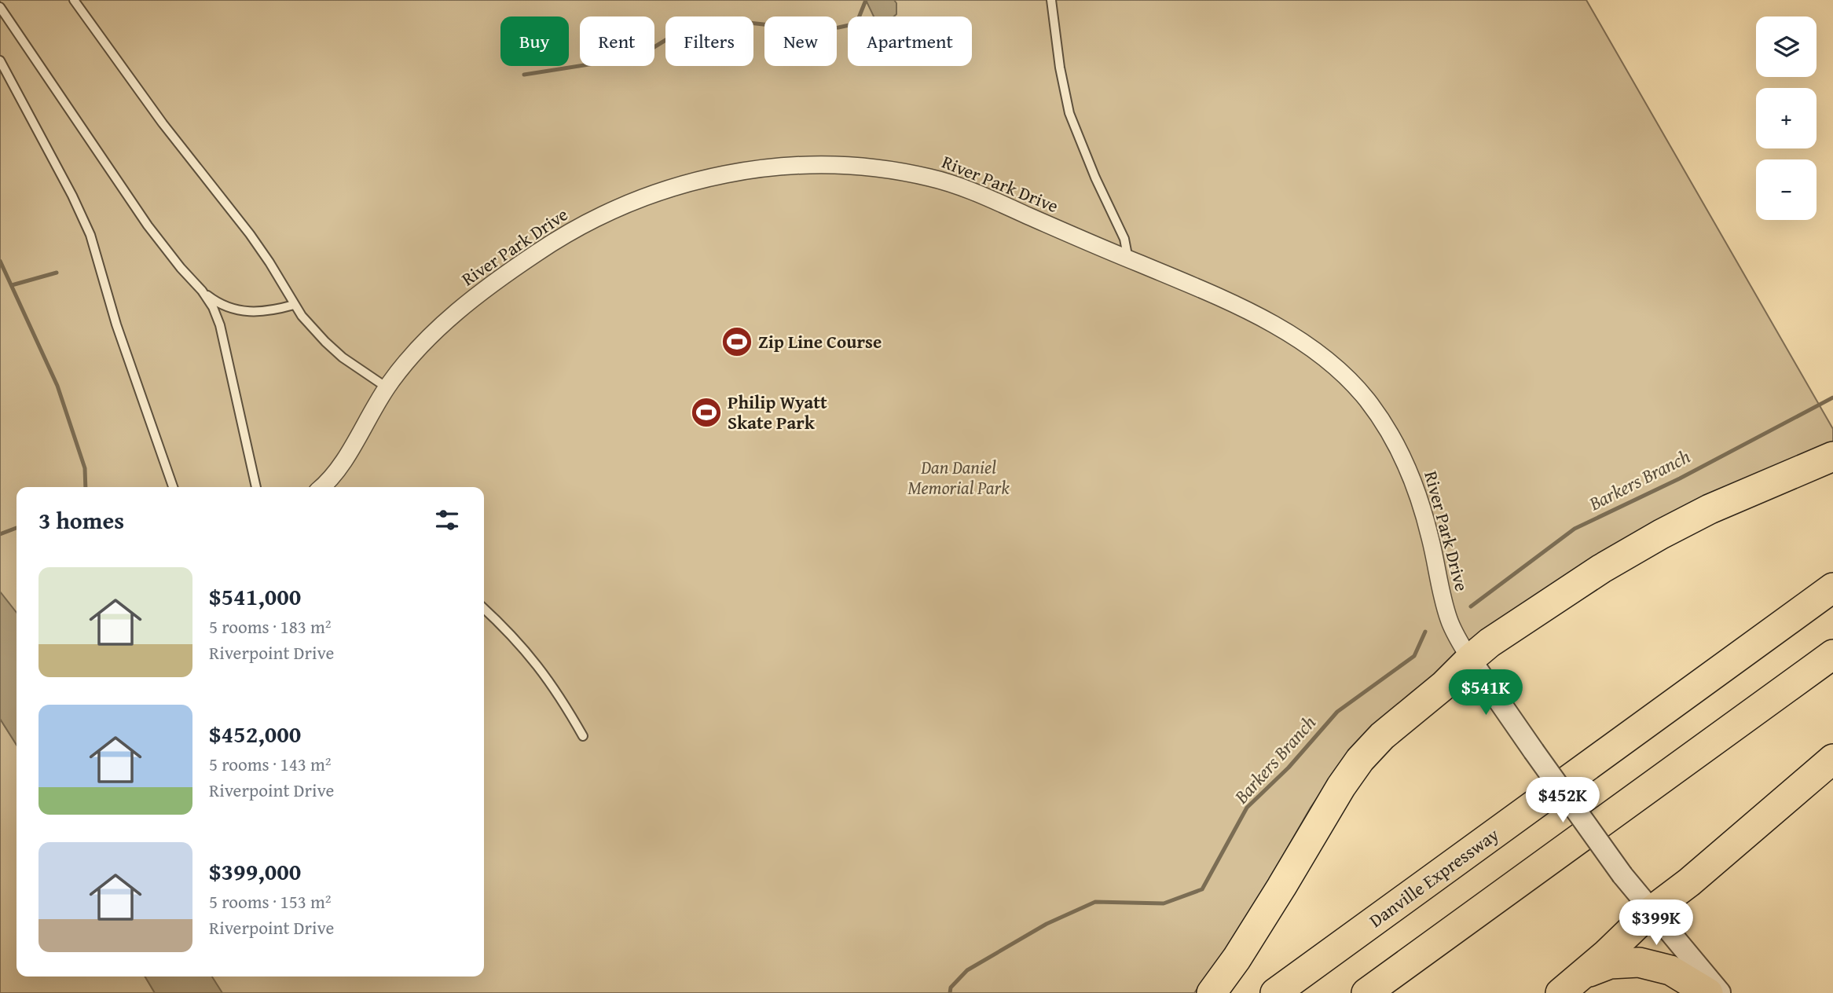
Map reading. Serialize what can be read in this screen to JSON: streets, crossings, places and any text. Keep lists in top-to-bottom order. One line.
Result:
{"streets":{"highway":["Danville Expressway"],"street":["River Park Drive"]},"water":["Barkers Branch"],"parks":["Dan Daniel Memorial Park"],"places":{"sports":["Zip Line Course","Philip Wyatt Skate Park"]},"page":{"map_buttons":["+","−"],"chip":["Buy","Rent","Filters","New","Apartment"],"heading":"3 homes","list":[{"name":"$541,000","note":"5 rooms · 183 m² · Riverpoint Drive"},{"name":"$452,000","note":"5 rooms · 143 m² · Riverpoint Drive"},{"name":"$399,000","note":"5 rooms · 153 m² · Riverpoint Drive"}],"price":["$541K","$452K","$399K"]}}
